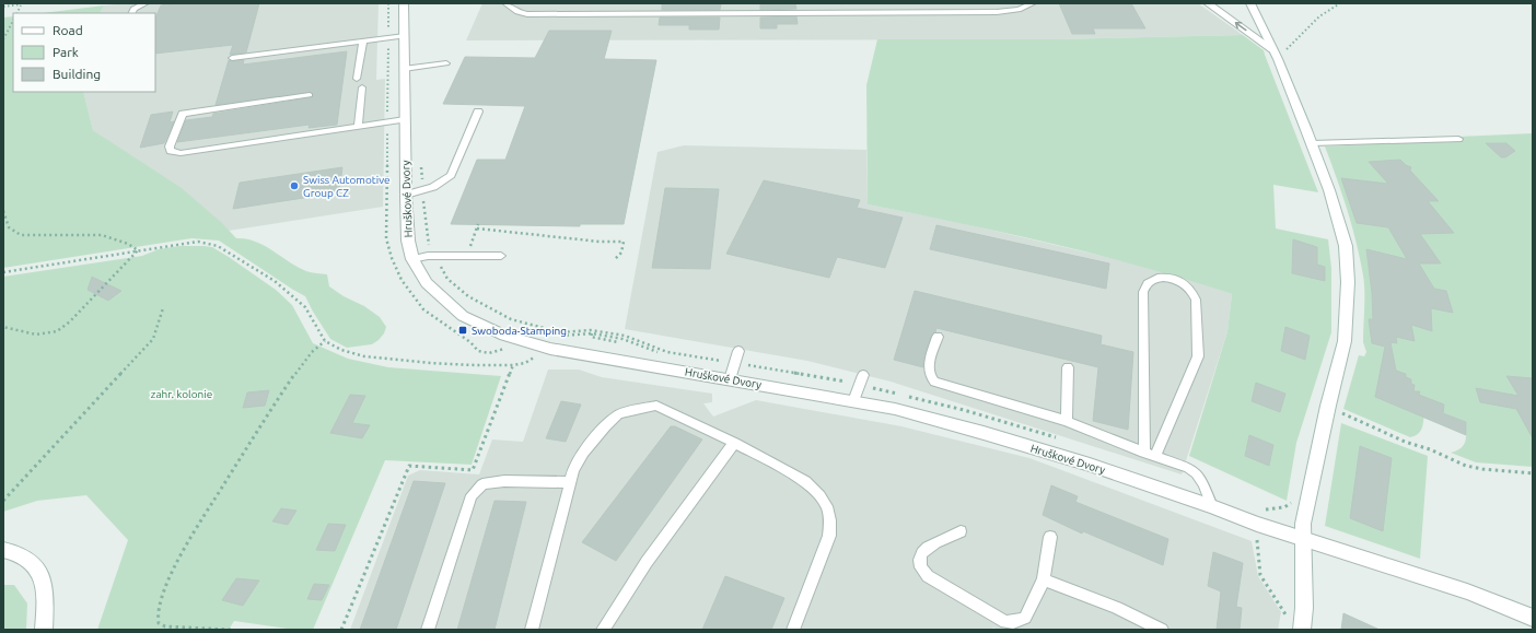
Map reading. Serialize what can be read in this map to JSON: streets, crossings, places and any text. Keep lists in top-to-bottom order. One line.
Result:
{"streets":{"street":["Hruškové Dvory"]},"parks":["zahr. kolonie"],"places":{"other":["Swiss Automotive Group CZ"],"transit":["Swoboda-Stamping"]},"legend":["Road","Park","Building"]}
